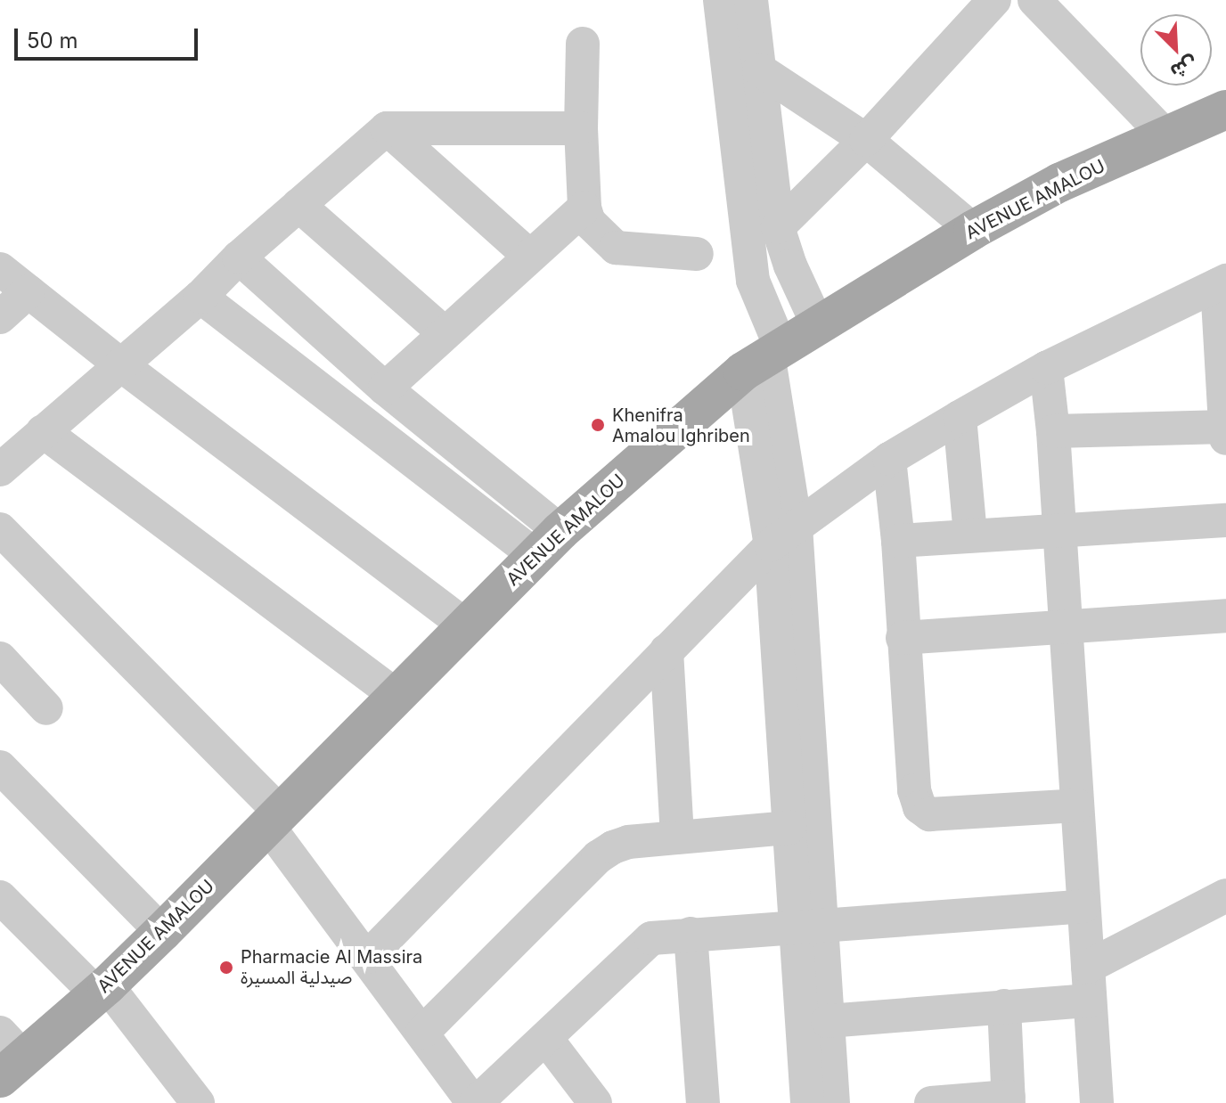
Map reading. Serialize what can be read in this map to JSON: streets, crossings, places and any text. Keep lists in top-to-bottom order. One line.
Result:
{"streets":{"main road":["AVENUE AMALOU"]},"places":["Khenifra Amalou Ighriben","Pharmacie Al Massira صيدلية المسيرة"],"scale_bar":"50 m","north":"bottom right"}
